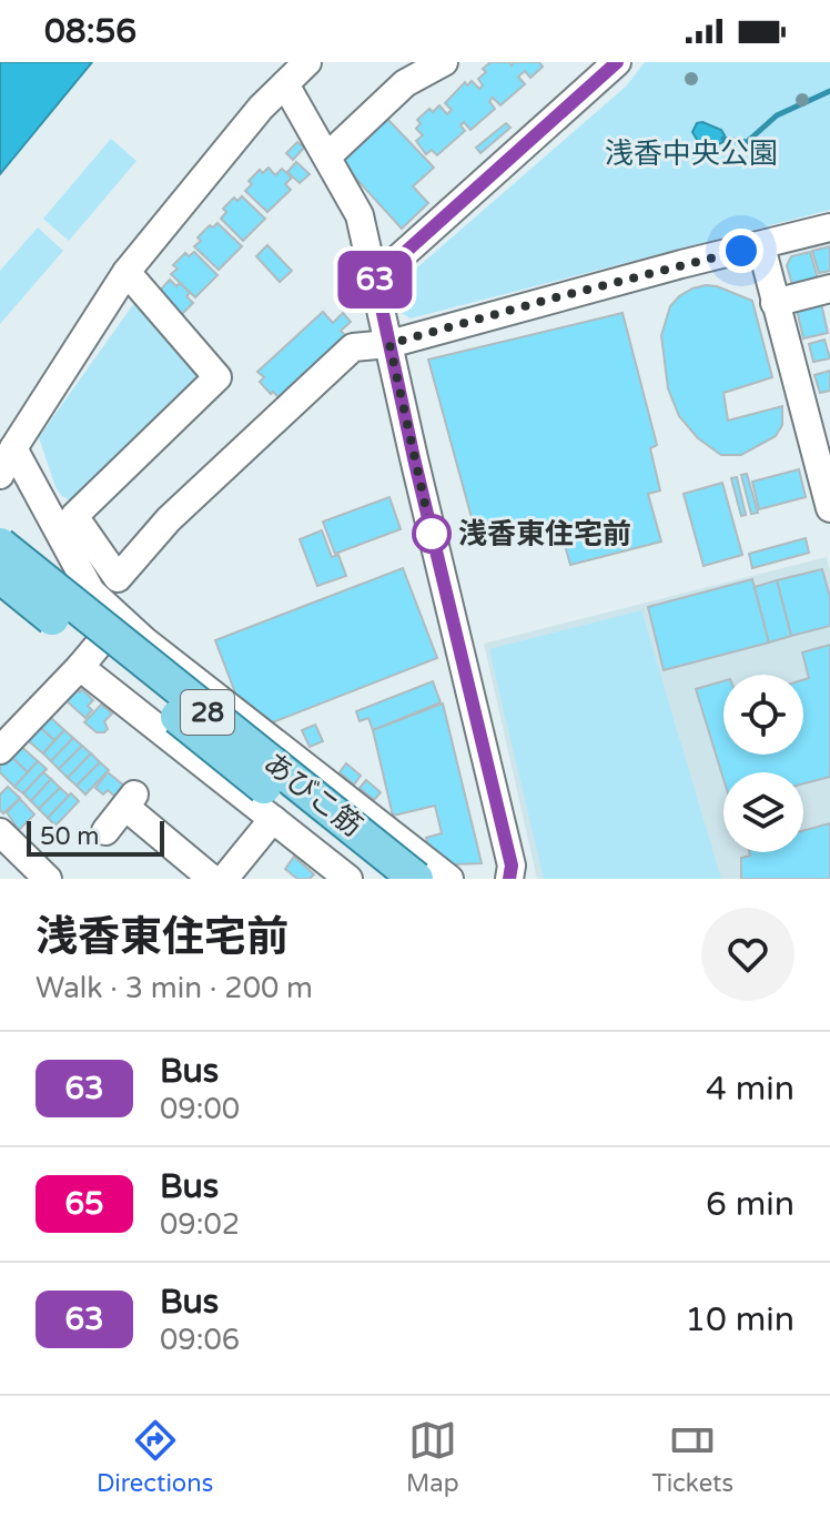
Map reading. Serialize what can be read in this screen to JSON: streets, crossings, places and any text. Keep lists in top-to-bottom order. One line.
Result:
{"streets":{"main road":["28","あびこ筋"]},"parks":["浅香中央公園"],"places":["浅香東住宅前"],"lines":["bus line 63"],"scale_bar":"50 m","page":{"status":"08:56","on_map":"63","scale":"50 m","heading":["浅香東住宅前","Walk · 3 min · 200 m"],"list":[{"mark":"63","name":"Bus","note":"09:00","value":"4 min"},{"mark":"65","name":"Bus","note":"09:02","value":"6 min"},{"mark":"63","name":"Bus","note":"09:06","value":"10 min"}],"tabs":["Directions","Map","Tickets"]}}
